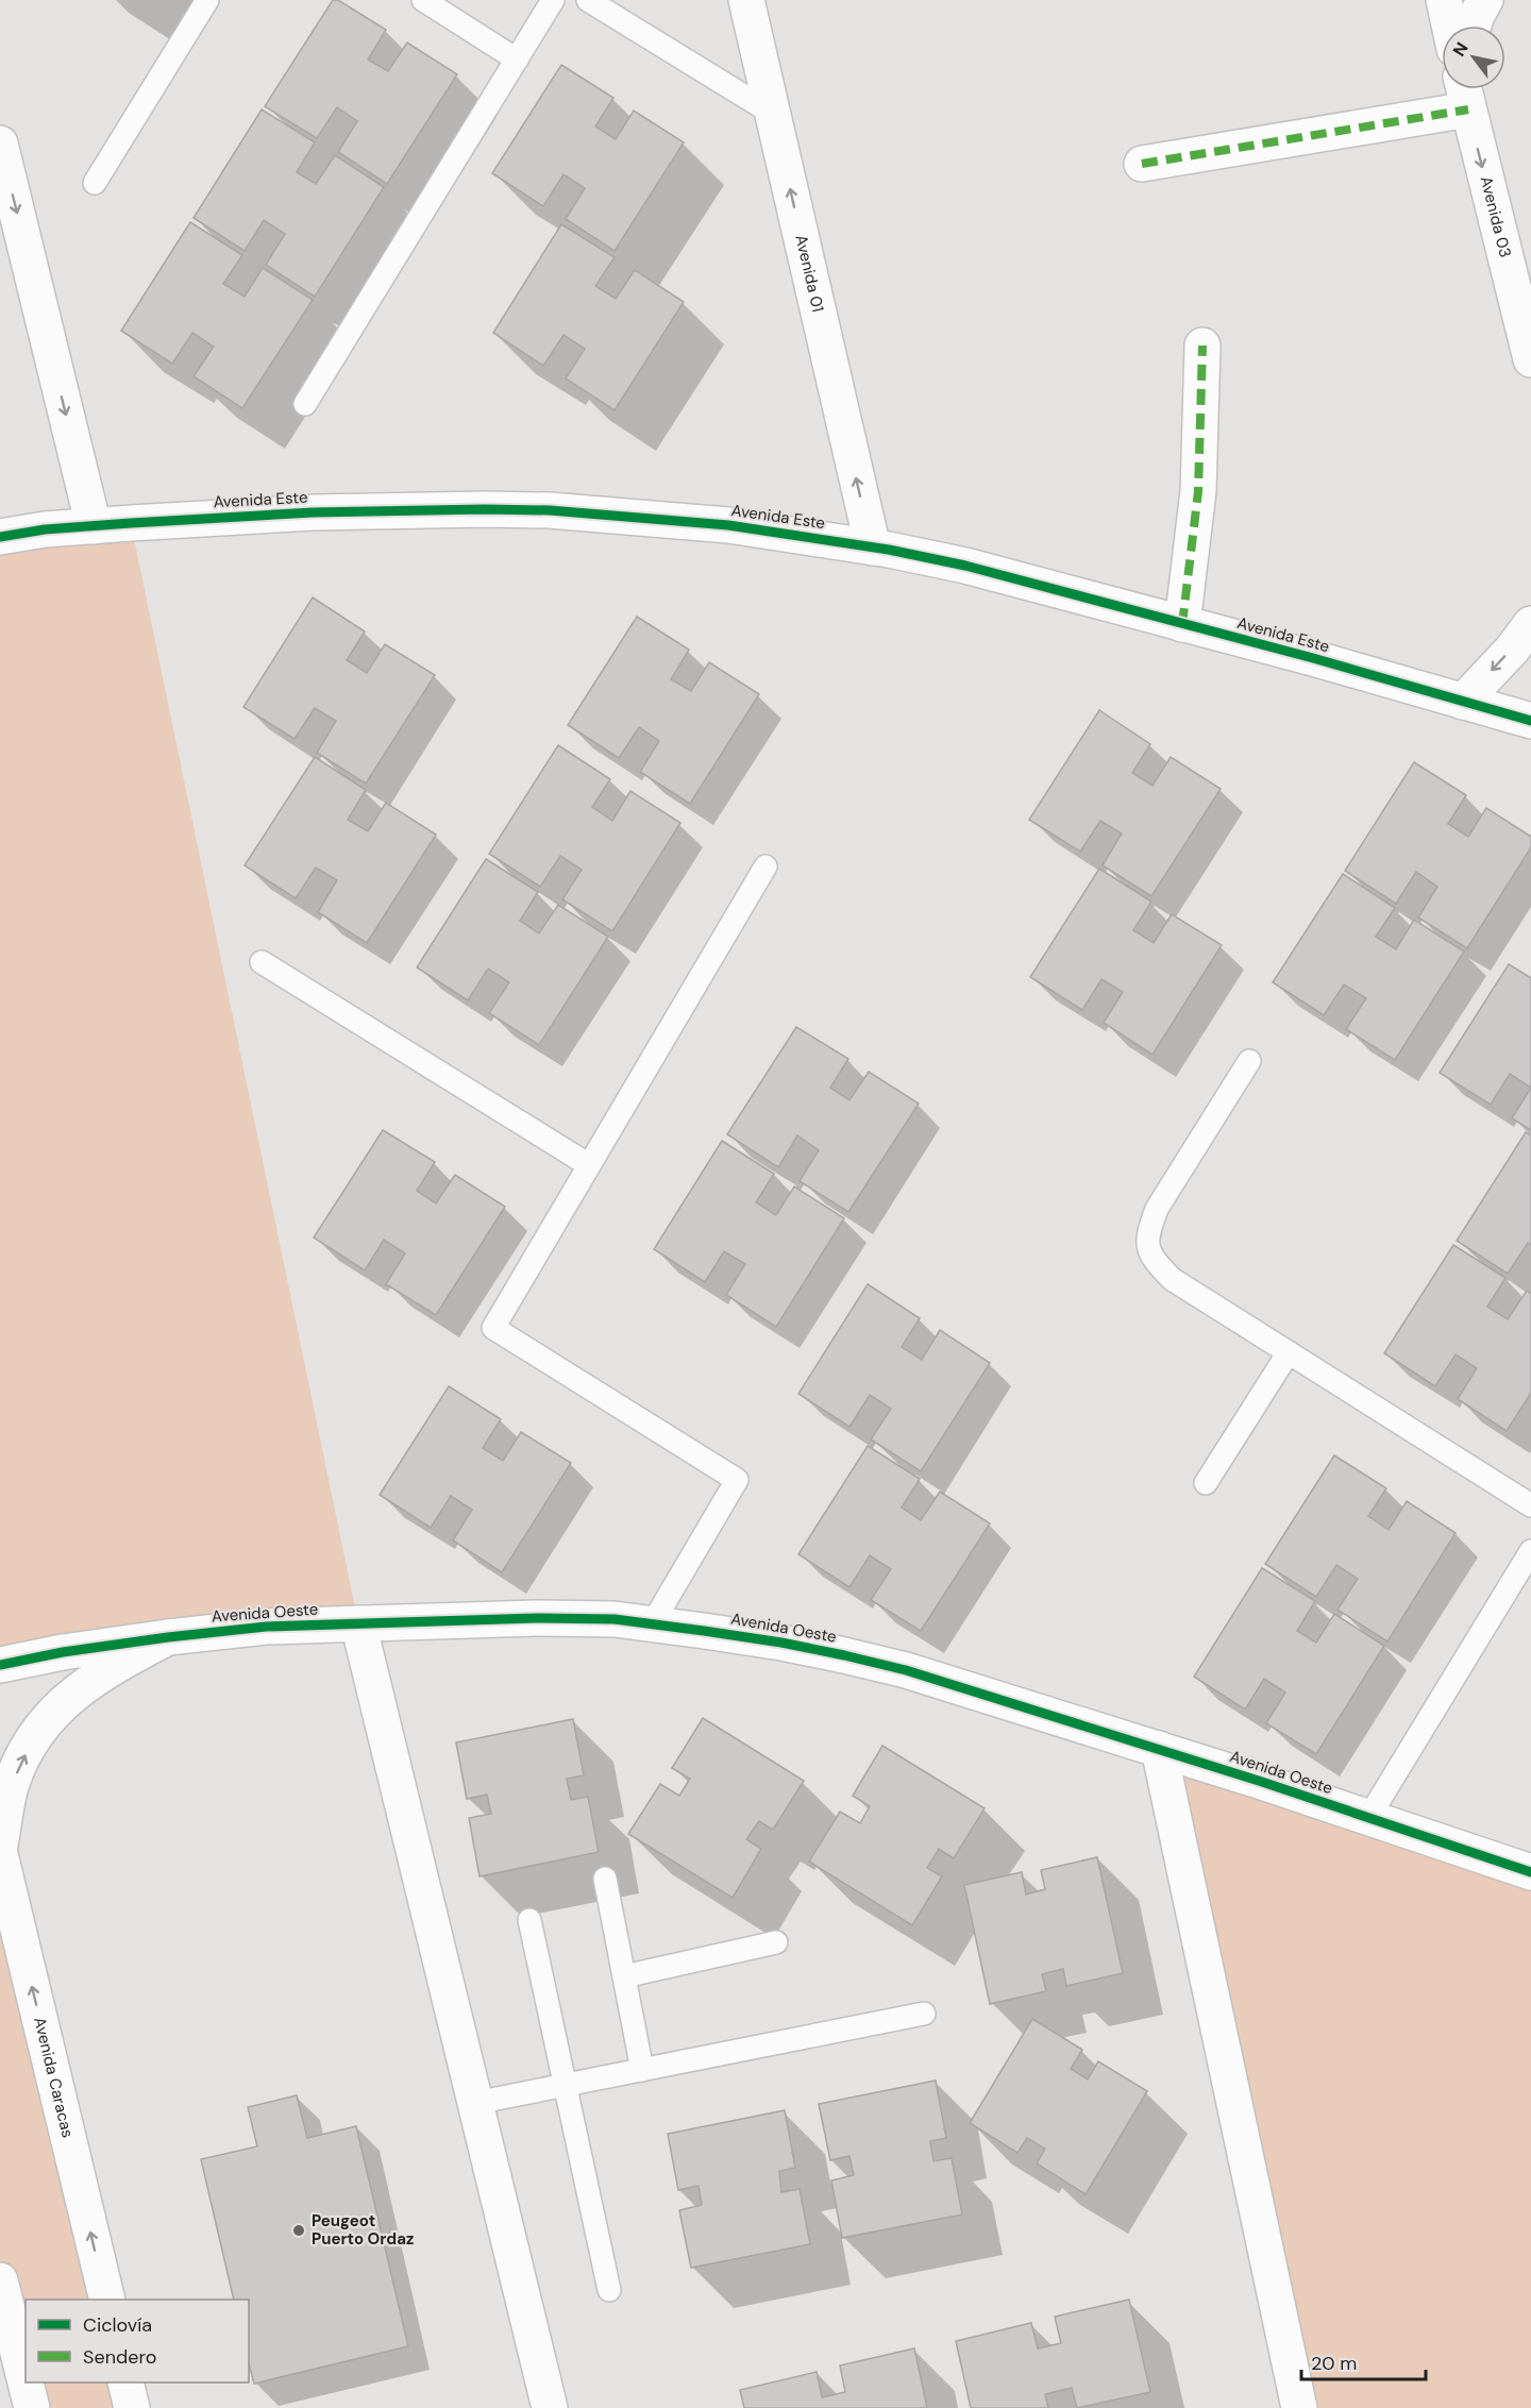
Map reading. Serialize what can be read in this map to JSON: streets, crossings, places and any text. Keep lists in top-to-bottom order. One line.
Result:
{"streets":{"street":["Avenida 03","Avenida 01","Avenida Este","Avenida Oeste","Avenida Caracas"]},"crossings":[["Avenida 01","Avenida Este"]],"one_way":["Avenida 03","Avenida 01","Avenida Caracas"],"places":["Peugeot Puerto Ordaz"],"legend":["Ciclovía","Sendero"],"scale_bar":"20 m","north":"top left"}
